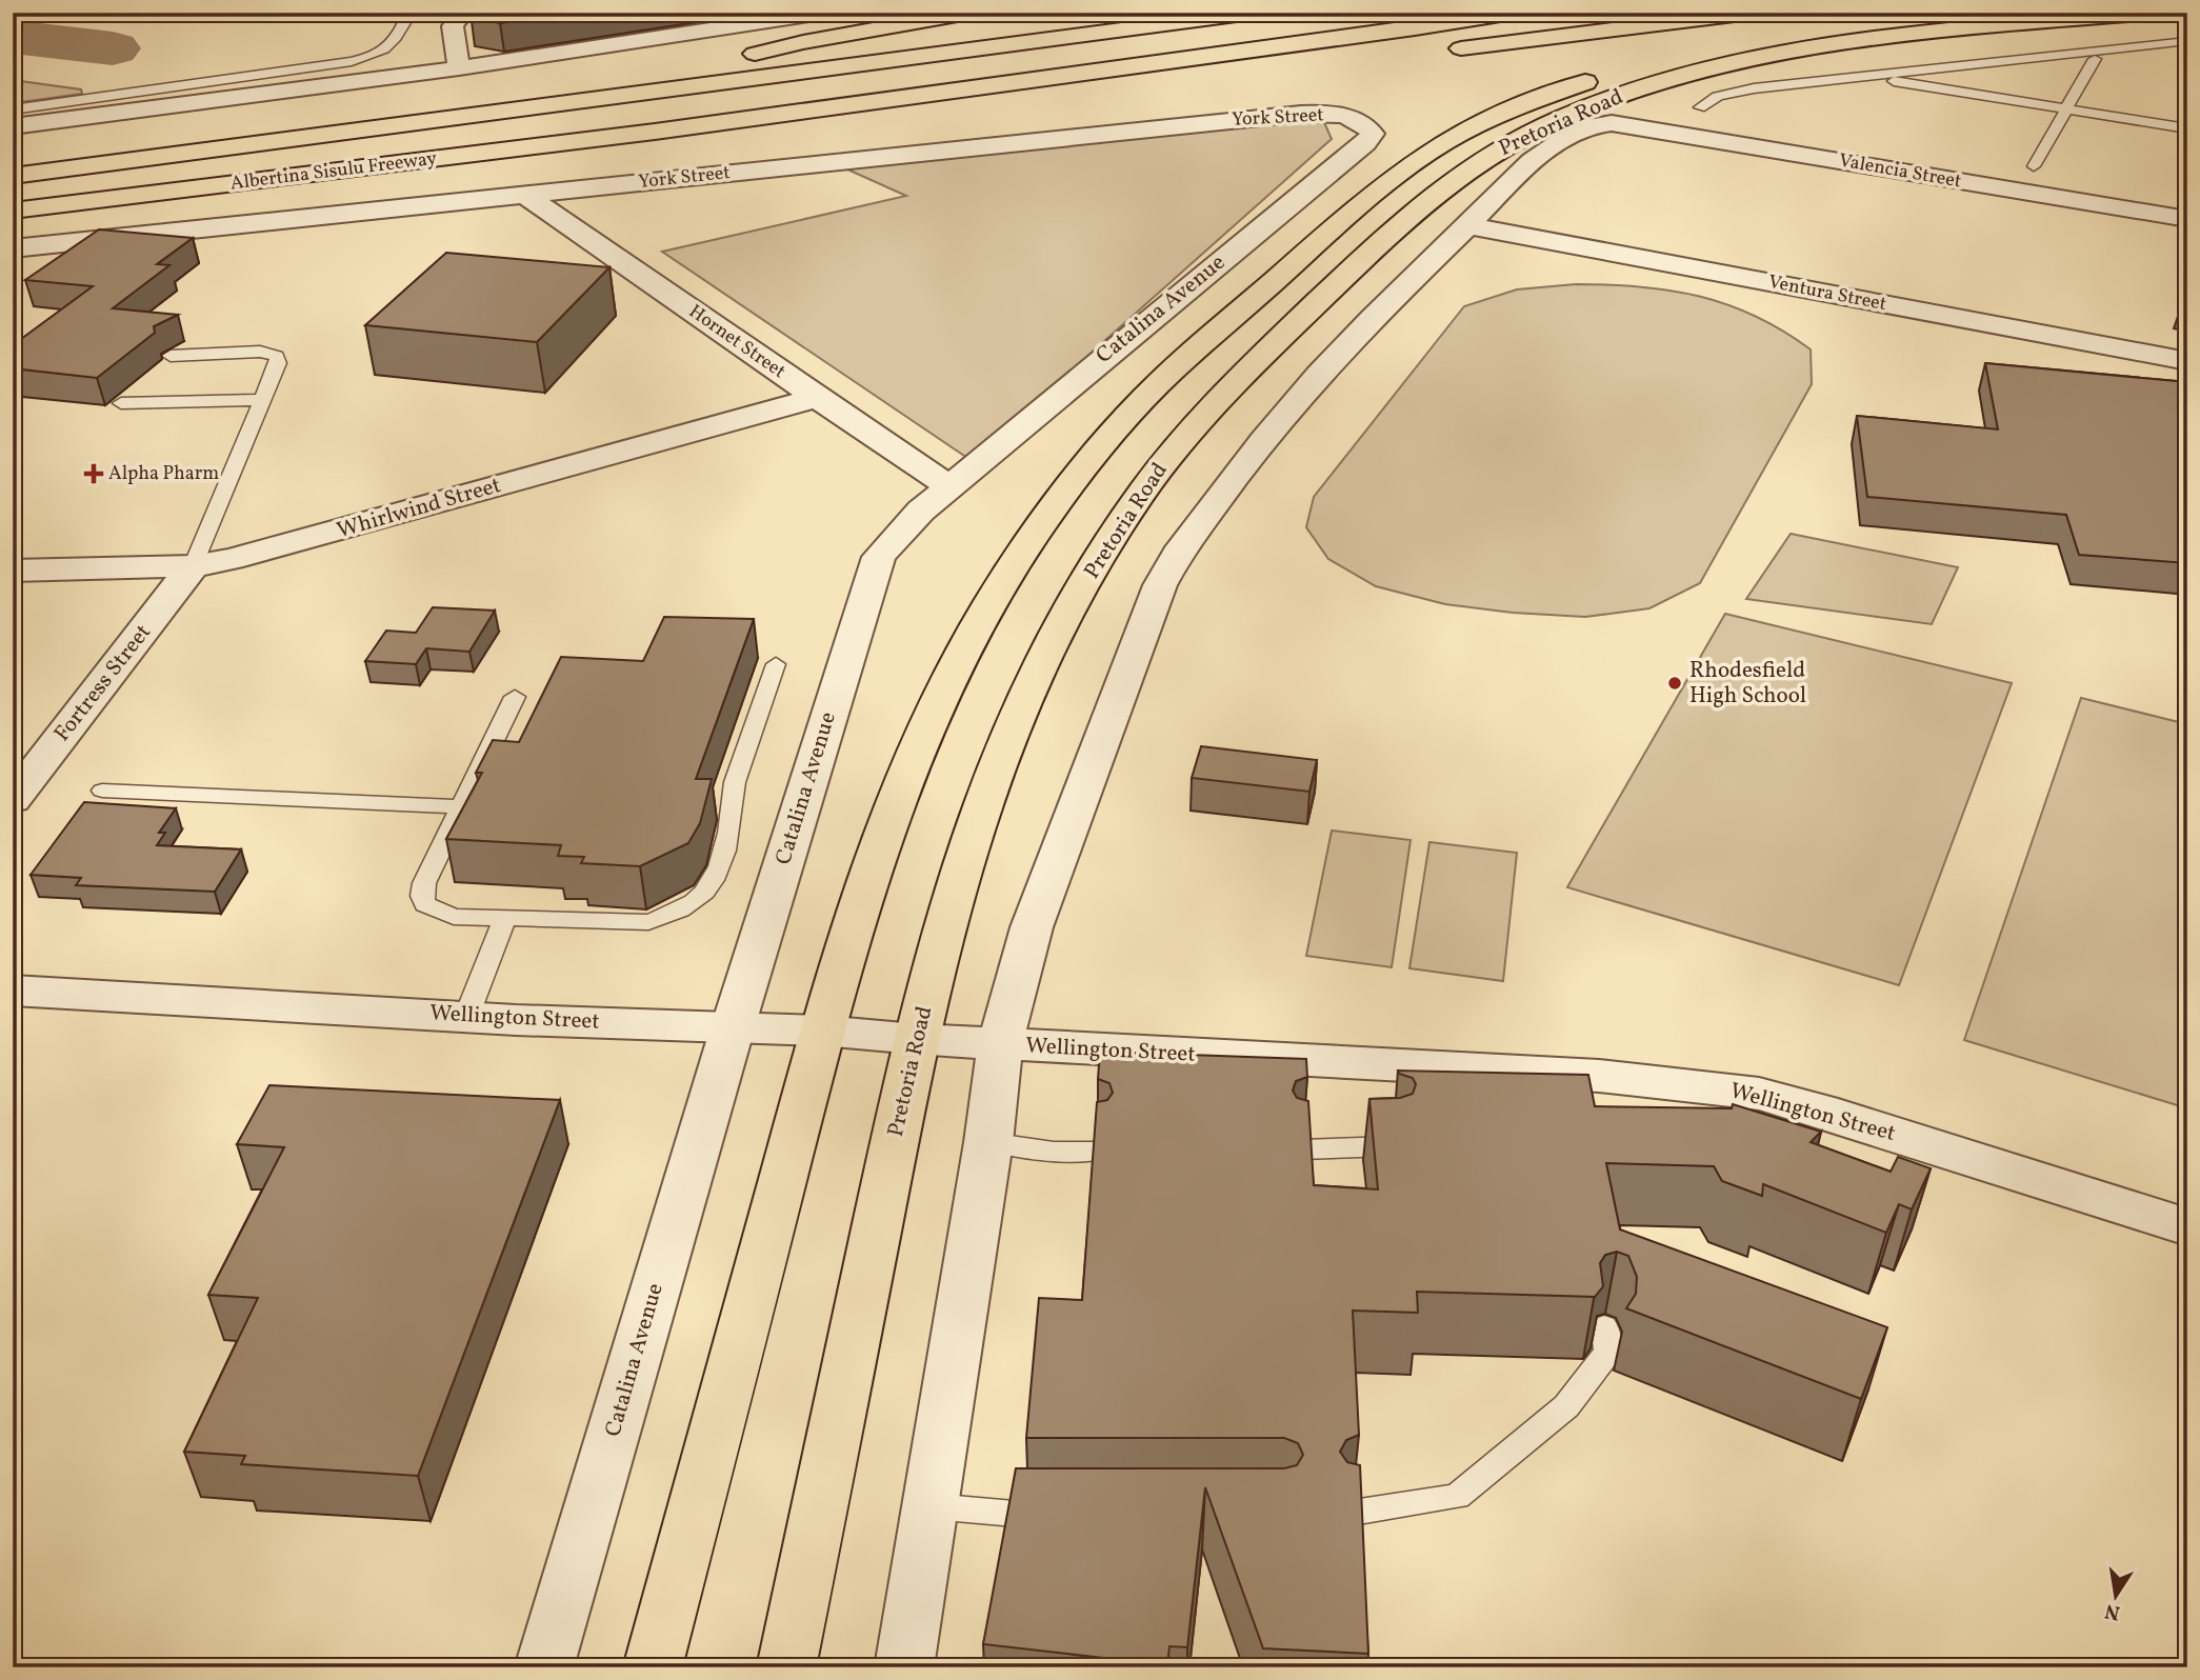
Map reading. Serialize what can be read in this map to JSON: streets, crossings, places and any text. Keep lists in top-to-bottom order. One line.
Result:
{"streets":{"main road":["Pretoria Road","Albertina Sisulu Freeway"],"street":["York Street","Valencia Street","Ventura Street","Catalina Avenue","Hornet Street","Whirlwind Street","Fortress Street","Wellington Street"]},"crossings":[["York Street","Catalina Avenue"],["York Street","Hornet Street"],["Pretoria Road","Wellington Street"],["Valencia Street","Ventura Street"],["Catalina Avenue","Hornet Street"],["Catalina Avenue","Wellington Street"],["Hornet Street","Whirlwind Street"],["Whirlwind Street","Fortress Street"]],"places":{"health":["Alpha Pharm"],"other":["Rhodesfield High School"]},"north":"bottom"}
